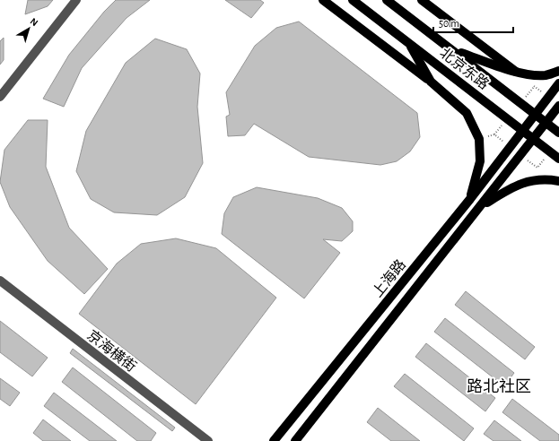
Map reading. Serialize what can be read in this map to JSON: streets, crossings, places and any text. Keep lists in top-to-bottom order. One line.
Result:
{"streets":{"main road":["北京东路","上海路"],"street":["京海横街"]},"crossings":[["北京东路","上海路"]],"districts":["路北社区"],"scale_bar":"50 m","north":"top right"}
